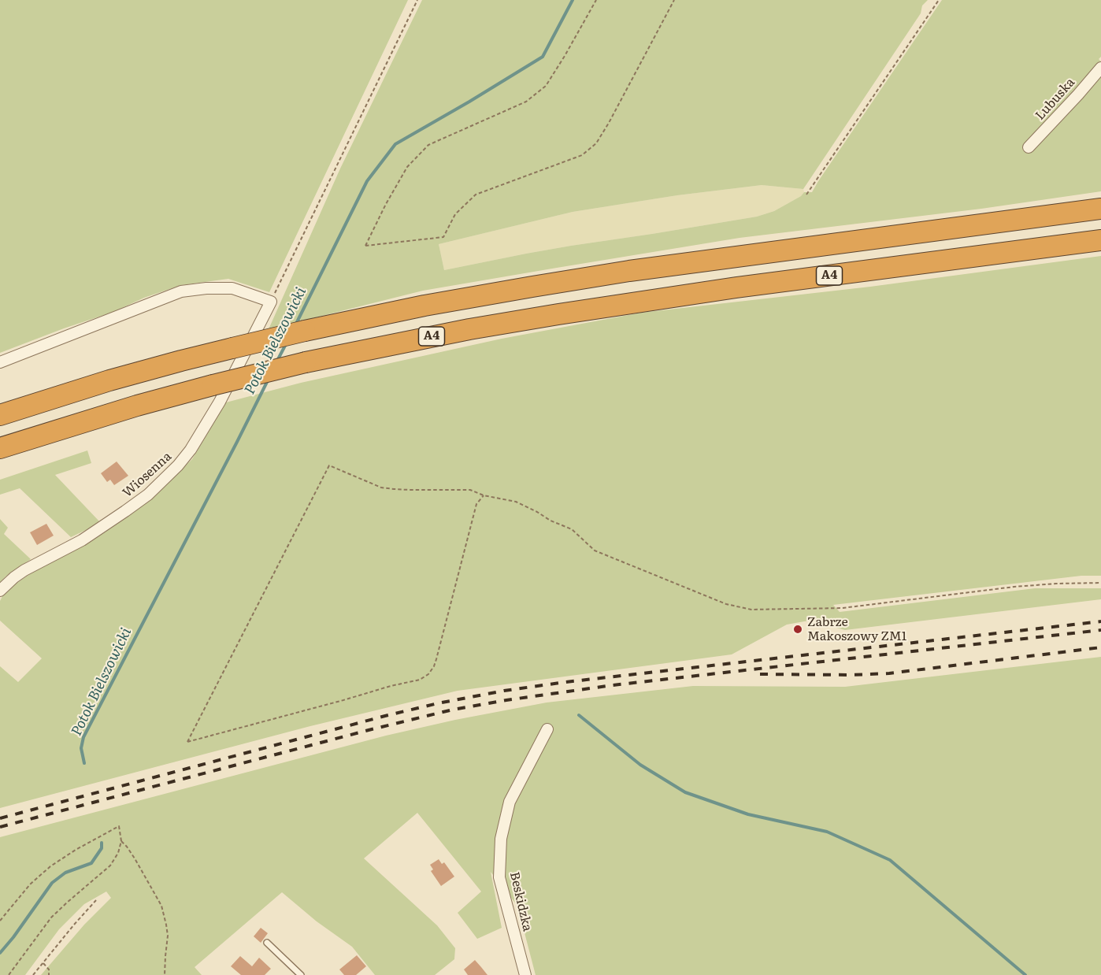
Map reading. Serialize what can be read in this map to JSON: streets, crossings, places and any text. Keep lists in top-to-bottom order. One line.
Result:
{"streets":{"highway":["A4"],"street":["Lubuska","Wiosenna","Beskidzka"]},"water":["Potok Bielszowicki"],"places":["Zabrze Makoszowy ZM1"]}
